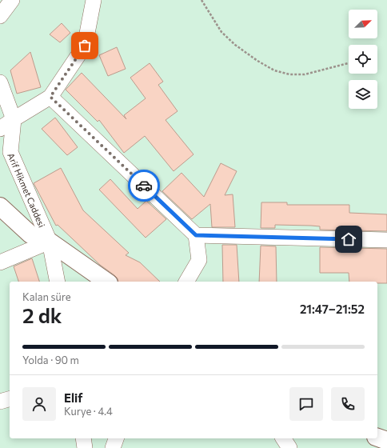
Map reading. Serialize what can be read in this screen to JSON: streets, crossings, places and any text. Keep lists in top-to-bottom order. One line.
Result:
{"streets":{"street":["Arif Hikmet Caddesi"]},"north":"top right","page":{"heading":["2 dk","Kalan süre","21:47–21:52"],"panel":["Elif","Kurye · 4.4"],"bar":"Yolda · 90 m"}}
